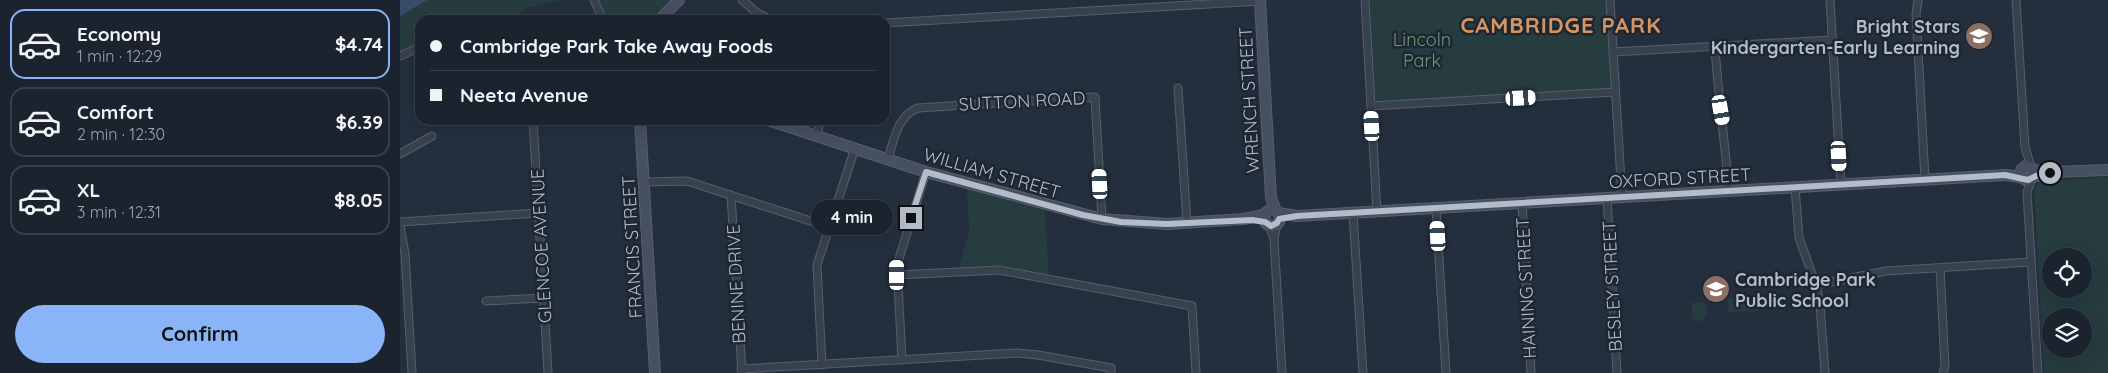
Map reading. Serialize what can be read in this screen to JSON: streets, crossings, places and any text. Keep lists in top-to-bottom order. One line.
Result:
{"streets":{"street":["WRENCH STREET","SUTTON ROAD","WILLIAM STREET","OXFORD STREET","GLENCOE AVENUE","FRANCIS STREET","BENINE DRIVE","BESLEY STREET","HAINING STREET"]},"crossings":[["WRENCH STREET","WILLIAM STREET"],["WRENCH STREET","OXFORD STREET"],["SUTTON ROAD","WILLIAM STREET"],["WILLIAM STREET","OXFORD STREET"],["OXFORD STREET","BESLEY STREET"],["OXFORD STREET","HAINING STREET"]],"districts":["CAMBRIDGE PARK"],"parks":["Lincoln Park"],"places":{"school or university":["Bright Stars Kindergarten-Early Learning","Cambridge Park Public School"]},"page":{"list":[{"name":"Economy","note":"1 min · 12:29","value":"$4.74"},{"name":"Comfort","note":"2 min · 12:30","value":"$6.39"},{"name":"XL","note":"3 min · 12:31","value":"$8.05"}],"banner":["Cambridge Park Take Away Foods","Neeta Avenue"],"bubble":"4 min","buttons":"Confirm"}}
